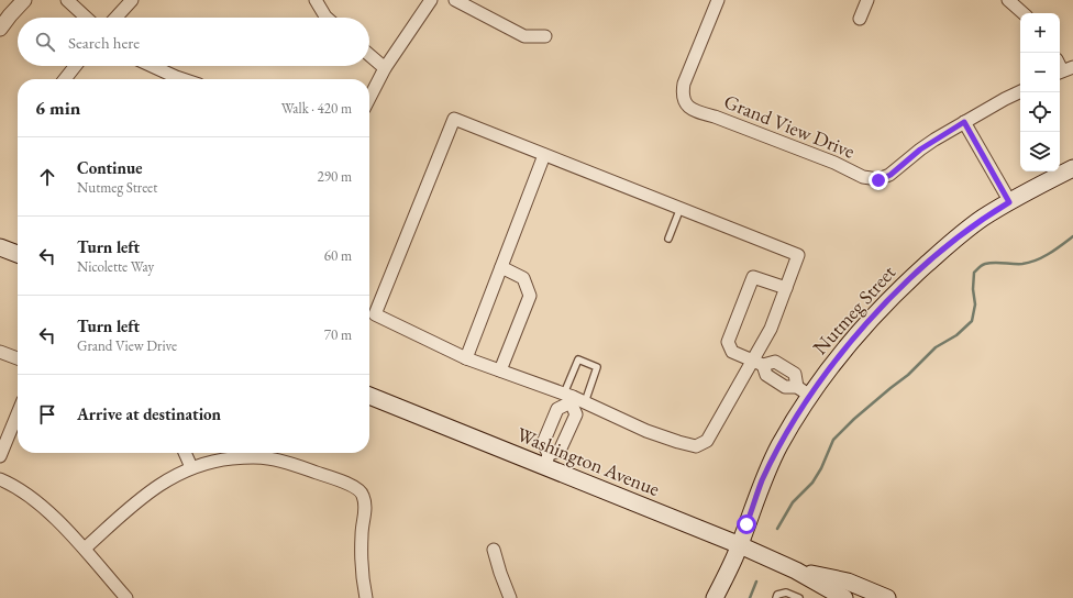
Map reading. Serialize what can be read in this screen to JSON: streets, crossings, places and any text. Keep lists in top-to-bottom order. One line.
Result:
{"streets":{"main road":["Nutmeg Street","Washington Avenue"],"street":["Grand View Drive"]},"crossings":[["Nutmeg Street","Washington Avenue"]],"page":{"map_buttons":["+","−"],"search":"Search here","heading":["6 min","Walk · 420 m"],"list":[["Continue","Nutmeg Street","290 m"],["Turn left","Nicolette Way","60 m"],["Turn left","Grand View Drive","70 m"],"Arrive at destination"]}}
